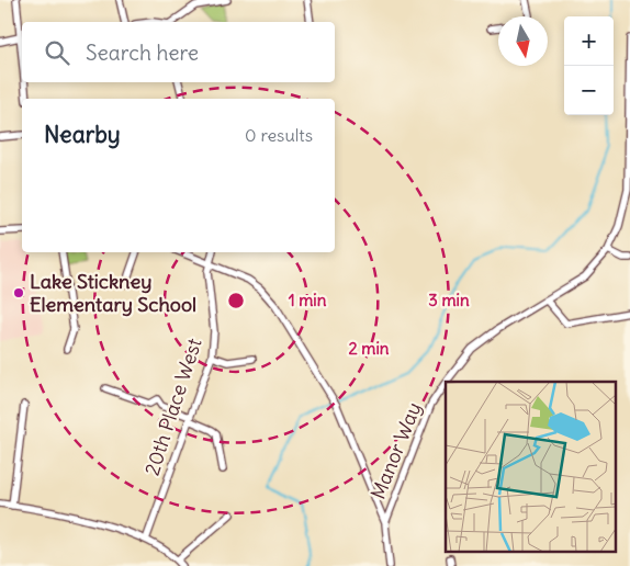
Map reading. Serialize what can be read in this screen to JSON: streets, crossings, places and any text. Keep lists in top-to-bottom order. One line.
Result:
{"streets":{"street":["20th Place West","Manor Way"]},"places":["Lake Stickney Elementary School"],"north":"bottom","page":{"map_buttons":["+","−"],"search":"Search here","heading":["Nearby","0 results"]},"rings":["1 min","3 min","2 min"]}
